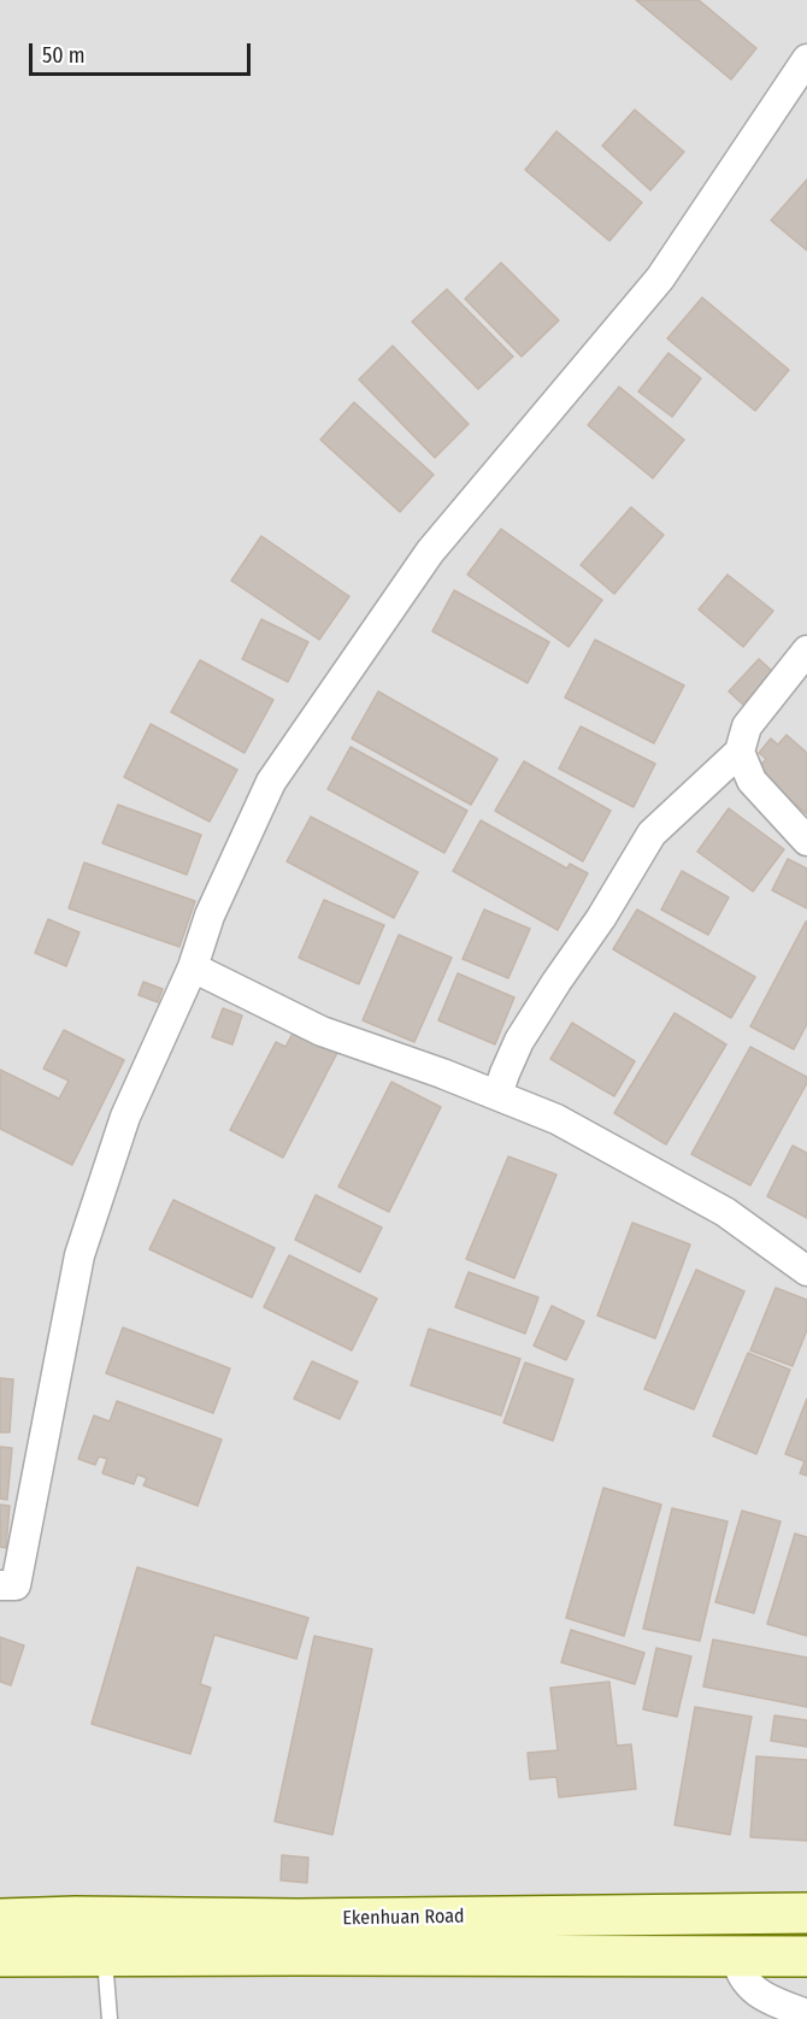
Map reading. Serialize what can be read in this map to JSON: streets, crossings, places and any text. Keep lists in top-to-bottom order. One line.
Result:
{"streets":{"main road":["Ekenhuan Road"]},"scale_bar":"50 m"}
